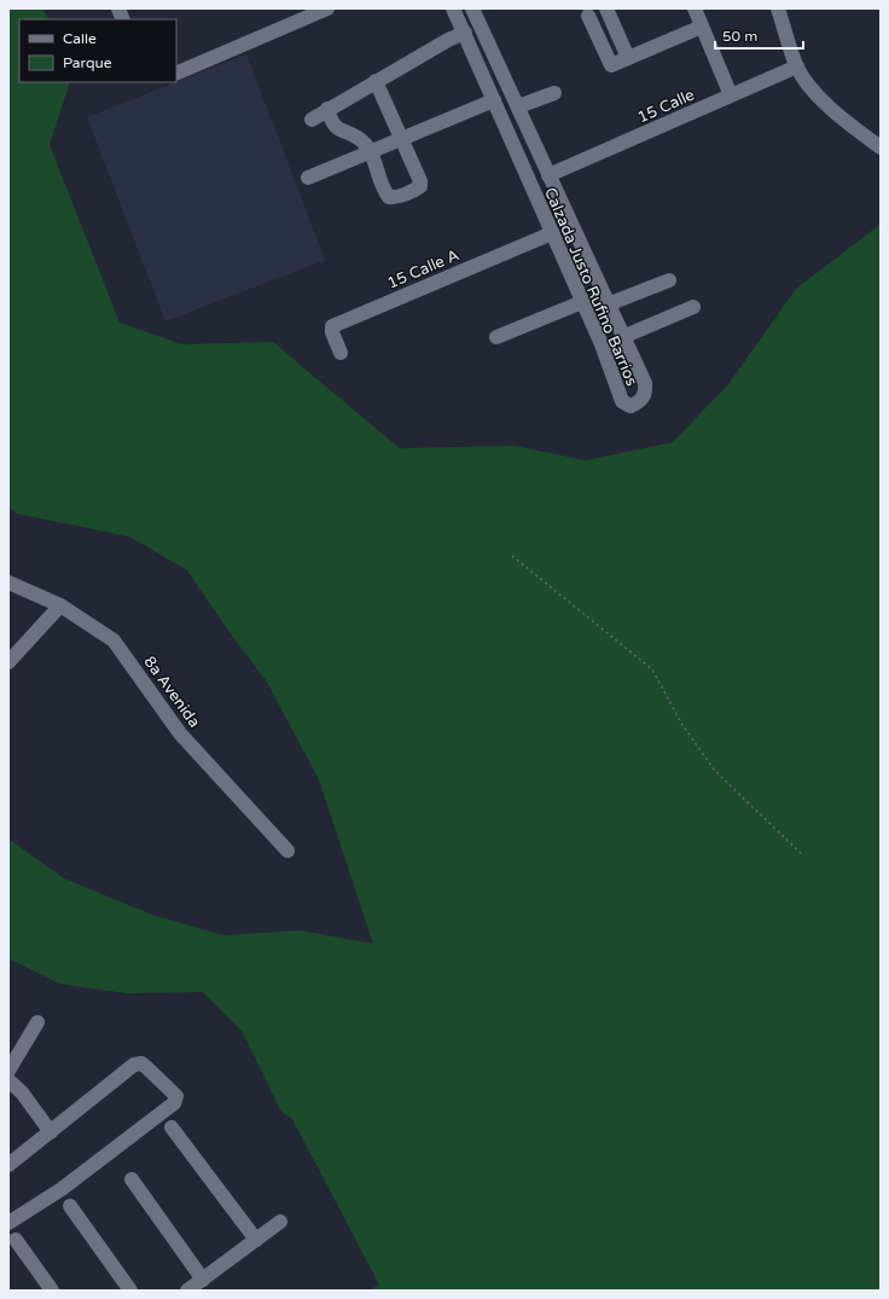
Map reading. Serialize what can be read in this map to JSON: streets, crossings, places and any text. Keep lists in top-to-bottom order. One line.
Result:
{"streets":{"street":["15 Calle","15 Calle A","Calzada Justo Rufino Barrios","8a Avenida"]},"crossings":[["15 Calle","Calzada Justo Rufino Barrios"],["15 Calle A","Calzada Justo Rufino Barrios"]],"legend":["Calle","Parque"],"scale_bar":"50 m"}
